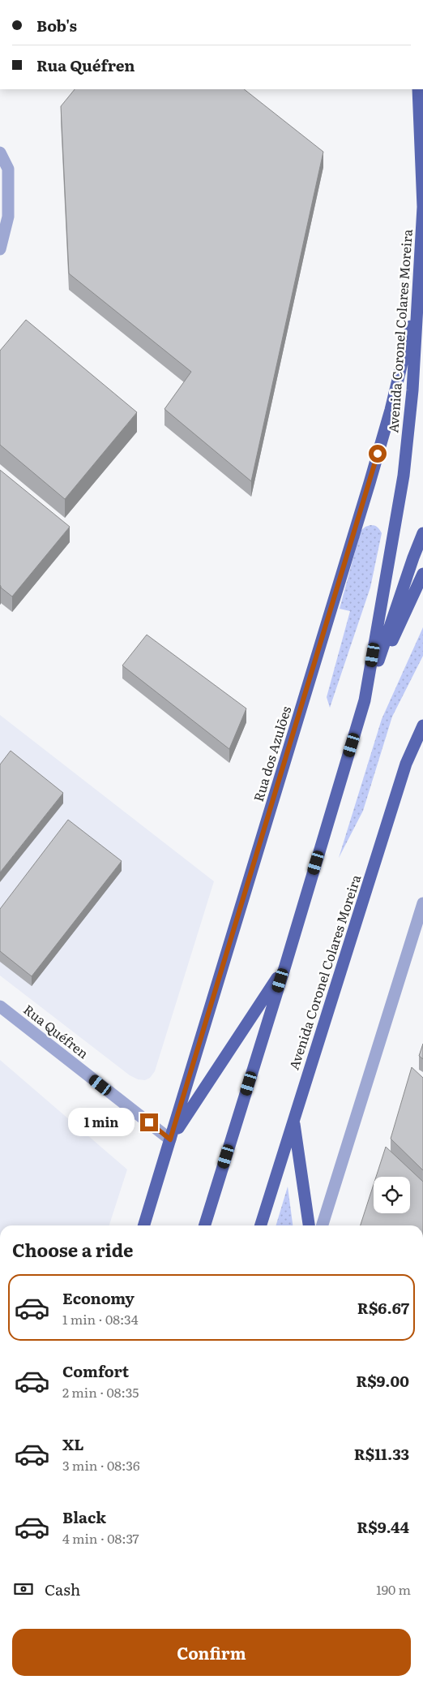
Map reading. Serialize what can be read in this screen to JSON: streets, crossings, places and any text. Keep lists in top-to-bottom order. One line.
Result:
{"streets":{"main road":["Avenida Coronel Colares Moreira","Rua dos Azulões"],"street":["Rua Quéfren"]},"crossings":[["Avenida Coronel Colares Moreira","Rua dos Azulões"],["Rua dos Azulões","Rua Quéfren"]],"page":{"banner":["Bob's","Rua Quéfren"],"bubble":"1 min","heading":"Choose a ride","list":[{"name":"Economy","note":"1 min · 08:34","value":"R$6.67"},{"name":"Comfort","note":"2 min · 08:35","value":"R$9.00"},{"name":"XL","note":"3 min · 08:36","value":"R$11.33"},{"name":"Black","note":"4 min · 08:37","value":"R$9.44"}],"pay":["Cash","190 m"],"buttons":"Confirm"}}
